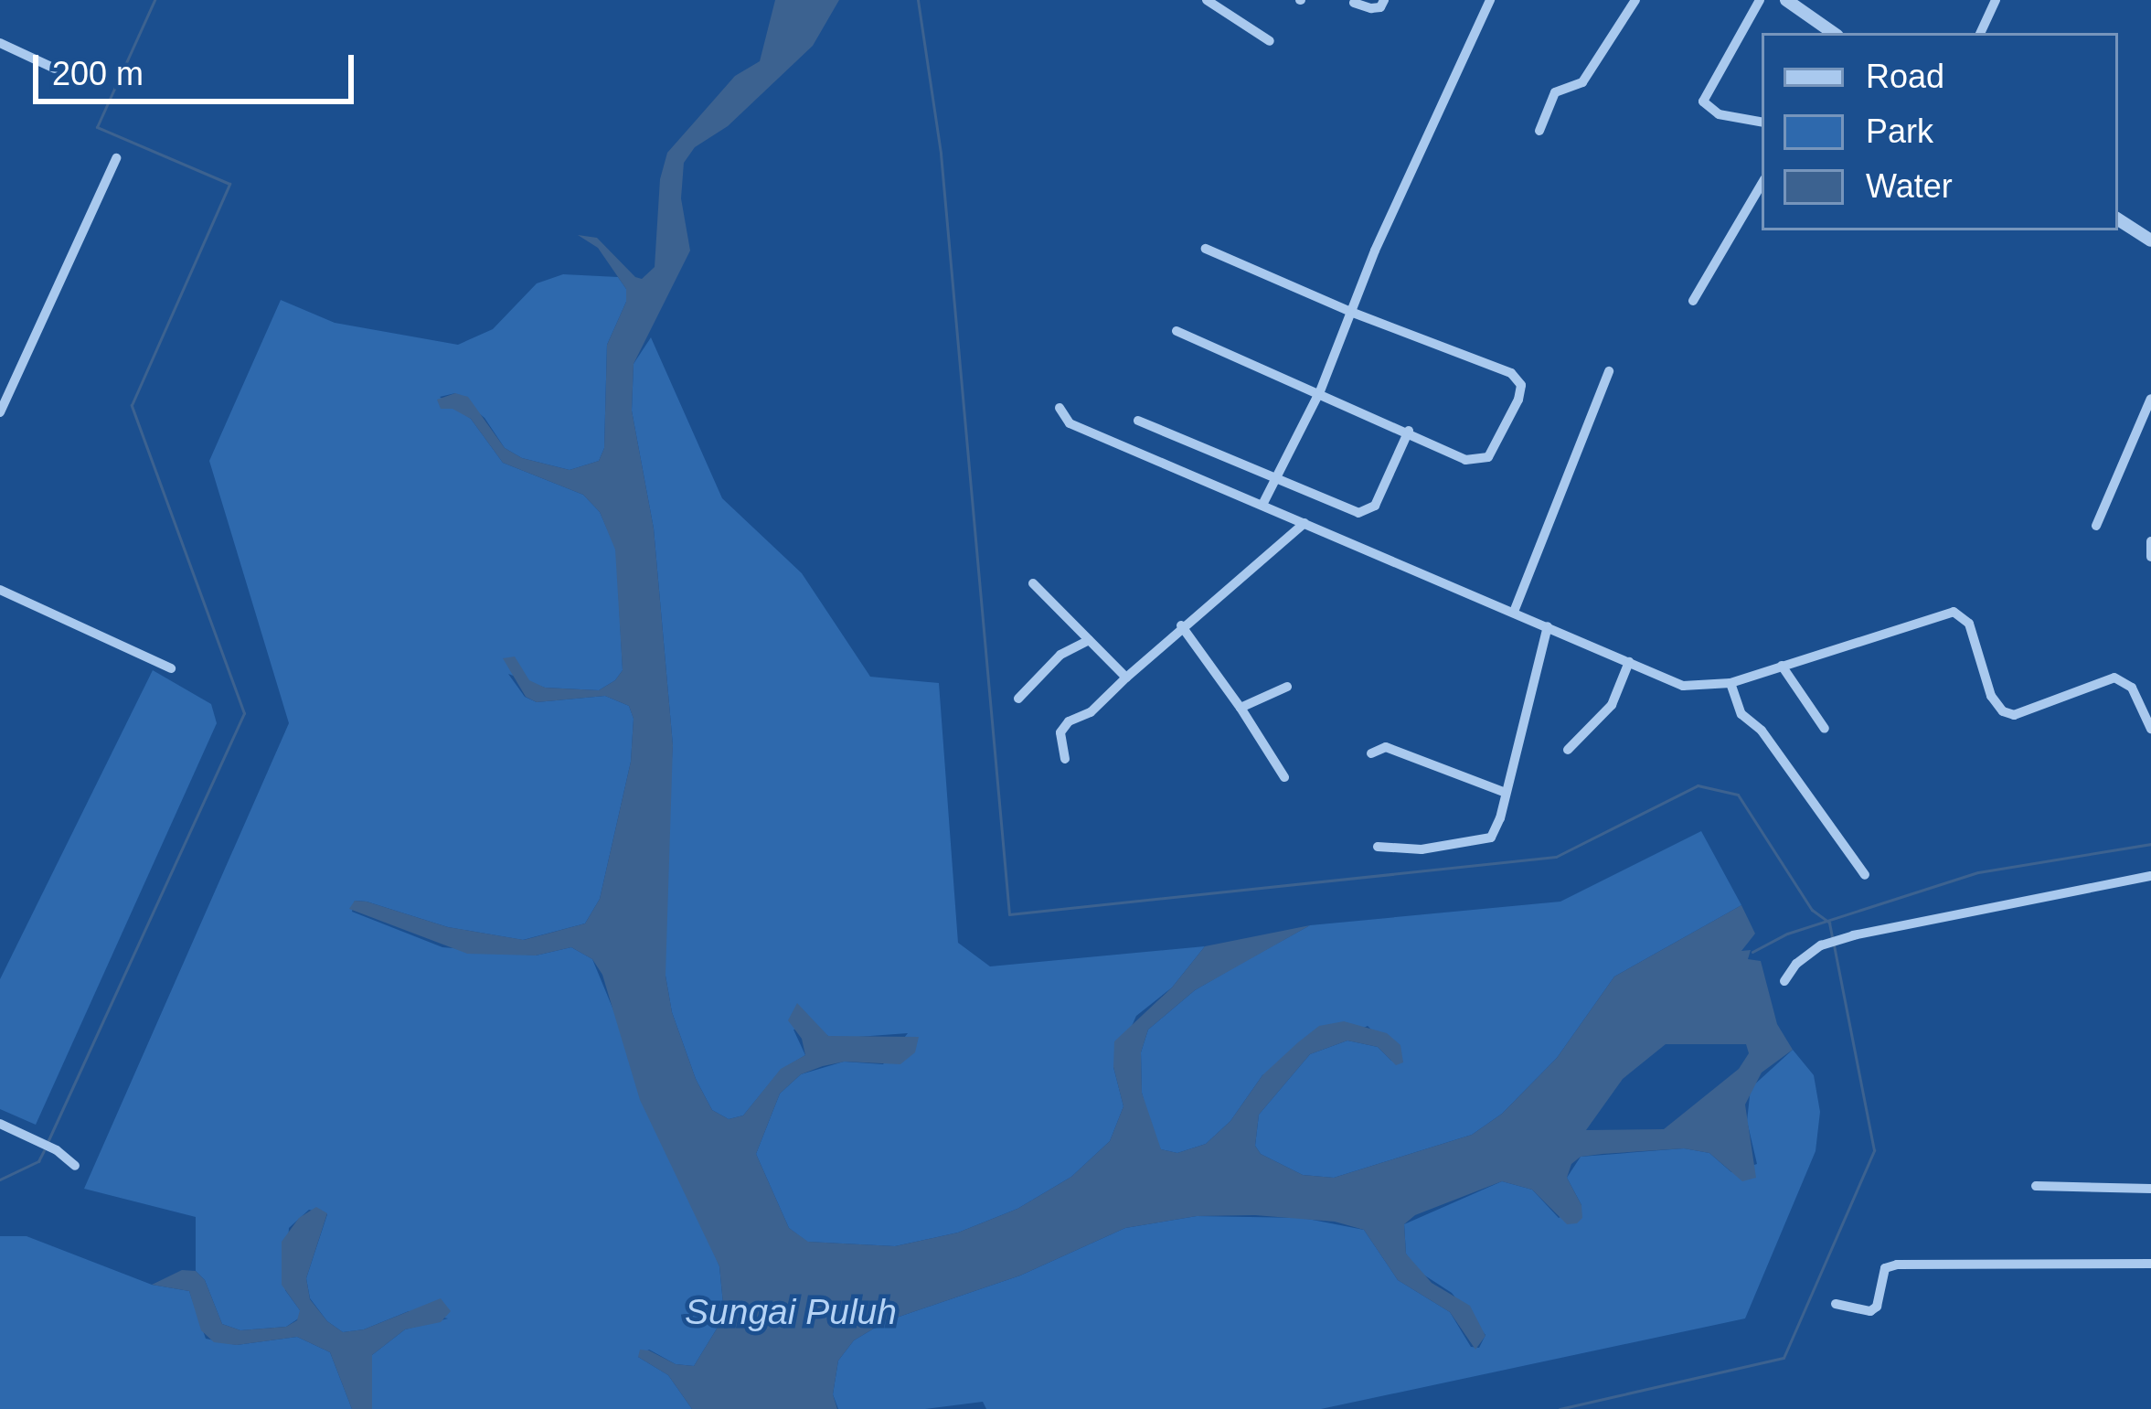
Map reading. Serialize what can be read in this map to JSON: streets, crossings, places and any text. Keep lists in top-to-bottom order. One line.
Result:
{"water":["Sungai Puluh"],"legend":["Road","Park","Water"],"scale_bar":"200 m"}
